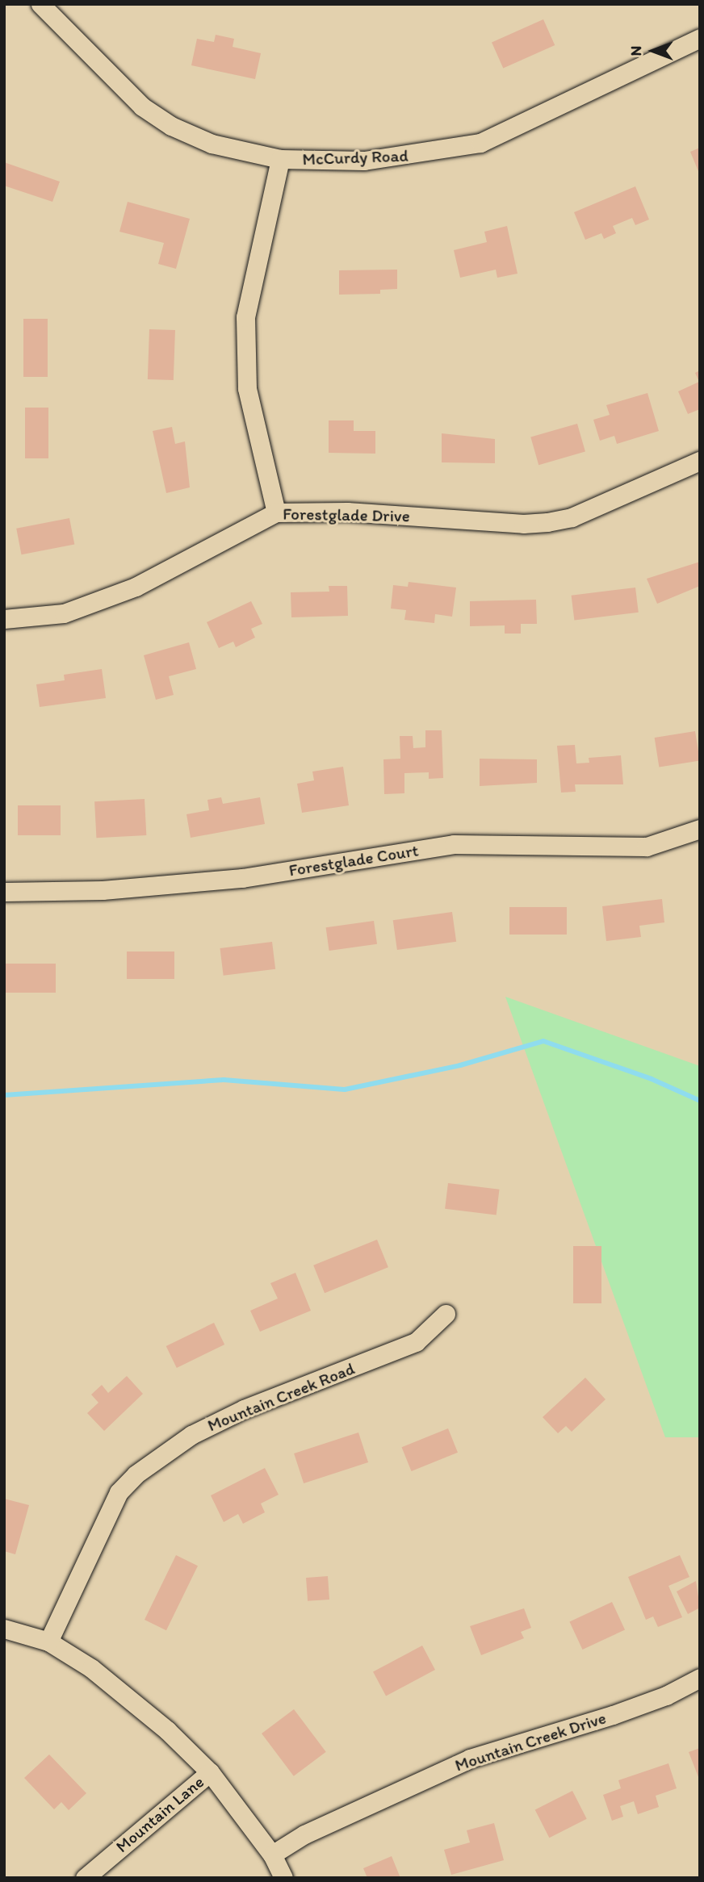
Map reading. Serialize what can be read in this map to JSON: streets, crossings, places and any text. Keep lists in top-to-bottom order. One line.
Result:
{"streets":{"street":["McCurdy Road","Forestglade Drive","Forestglade Court","Mountain Creek Road","Mountain Creek Drive","Mountain Lane"]},"north":"left"}
